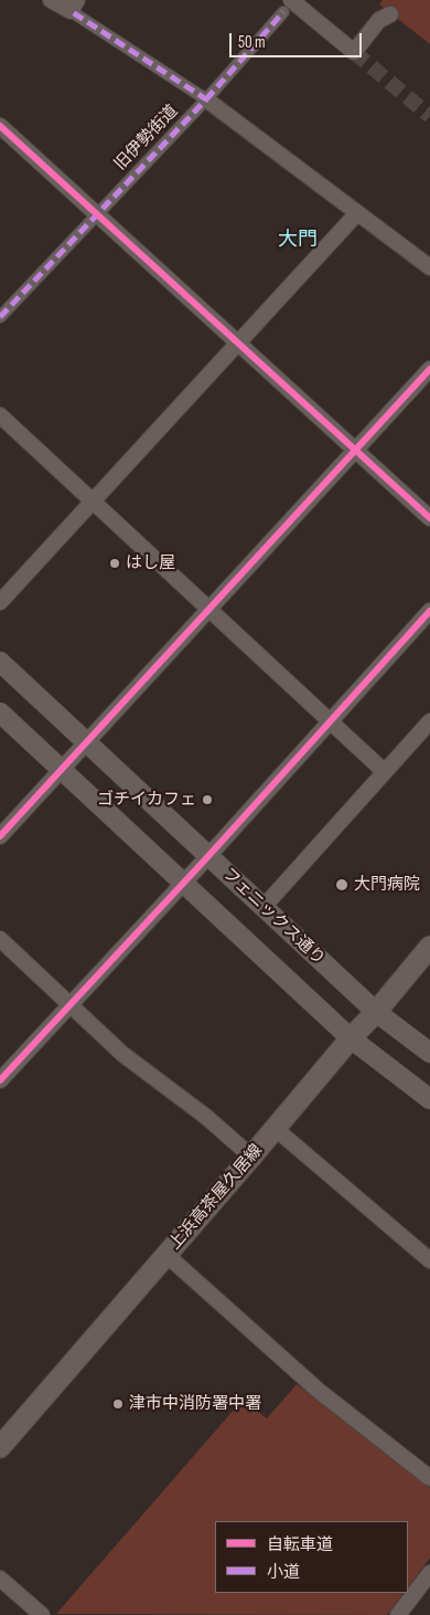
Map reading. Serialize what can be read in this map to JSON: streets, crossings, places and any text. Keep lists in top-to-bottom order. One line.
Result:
{"streets":{"main road":["上浜高茶屋久居線"],"street":["旧伊勢街道","フェニックス通り"]},"crossings":[["フェニックス通り","上浜高茶屋久居線"]],"districts":["大門"],"places":["はし屋","ゴチイカフェ","大門病院","津市中消防署中署"],"legend":["自転車道","小道"],"scale_bar":"50 m"}
